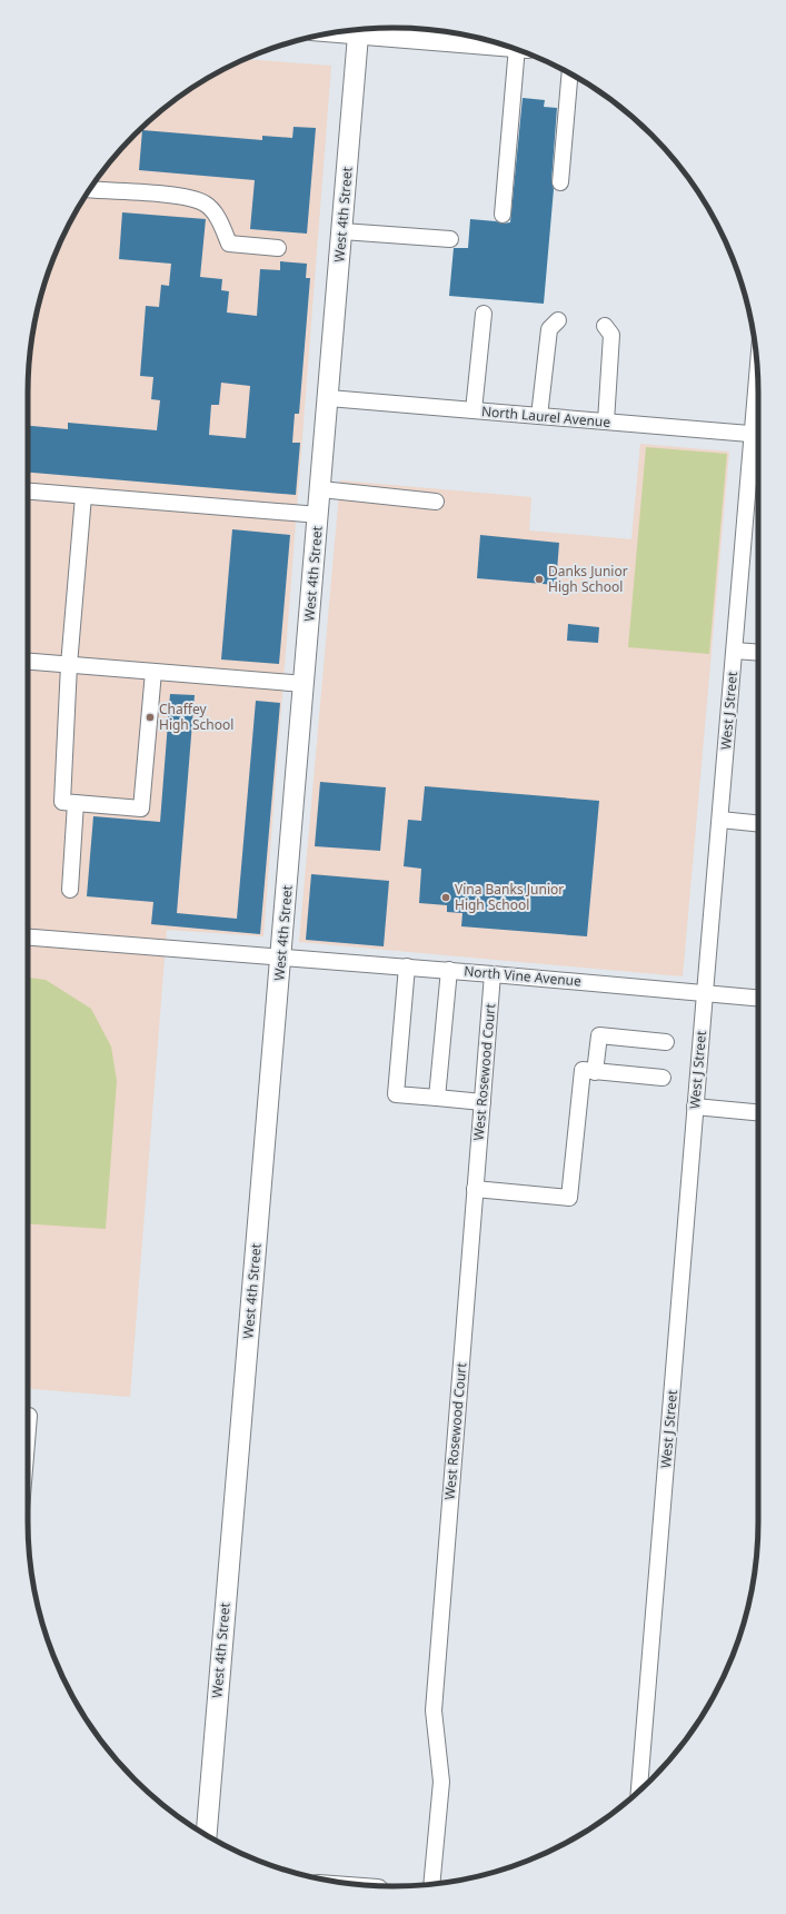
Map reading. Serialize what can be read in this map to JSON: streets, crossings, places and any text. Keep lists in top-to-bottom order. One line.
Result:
{"streets":{"main road":["West 4th Street"],"street":["North Laurel Avenue","West J Street","North Vine Avenue","West Rosewood Court"]},"crossings":[["West 4th Street","North Laurel Avenue"],["West 4th Street","North Vine Avenue"],["North Laurel Avenue","West J Street"],["West J Street","North Vine Avenue"],["North Vine Avenue","West Rosewood Court"]],"places":["Danks Junior High School","Chaffey High School","Vina Banks Junior High School"]}
